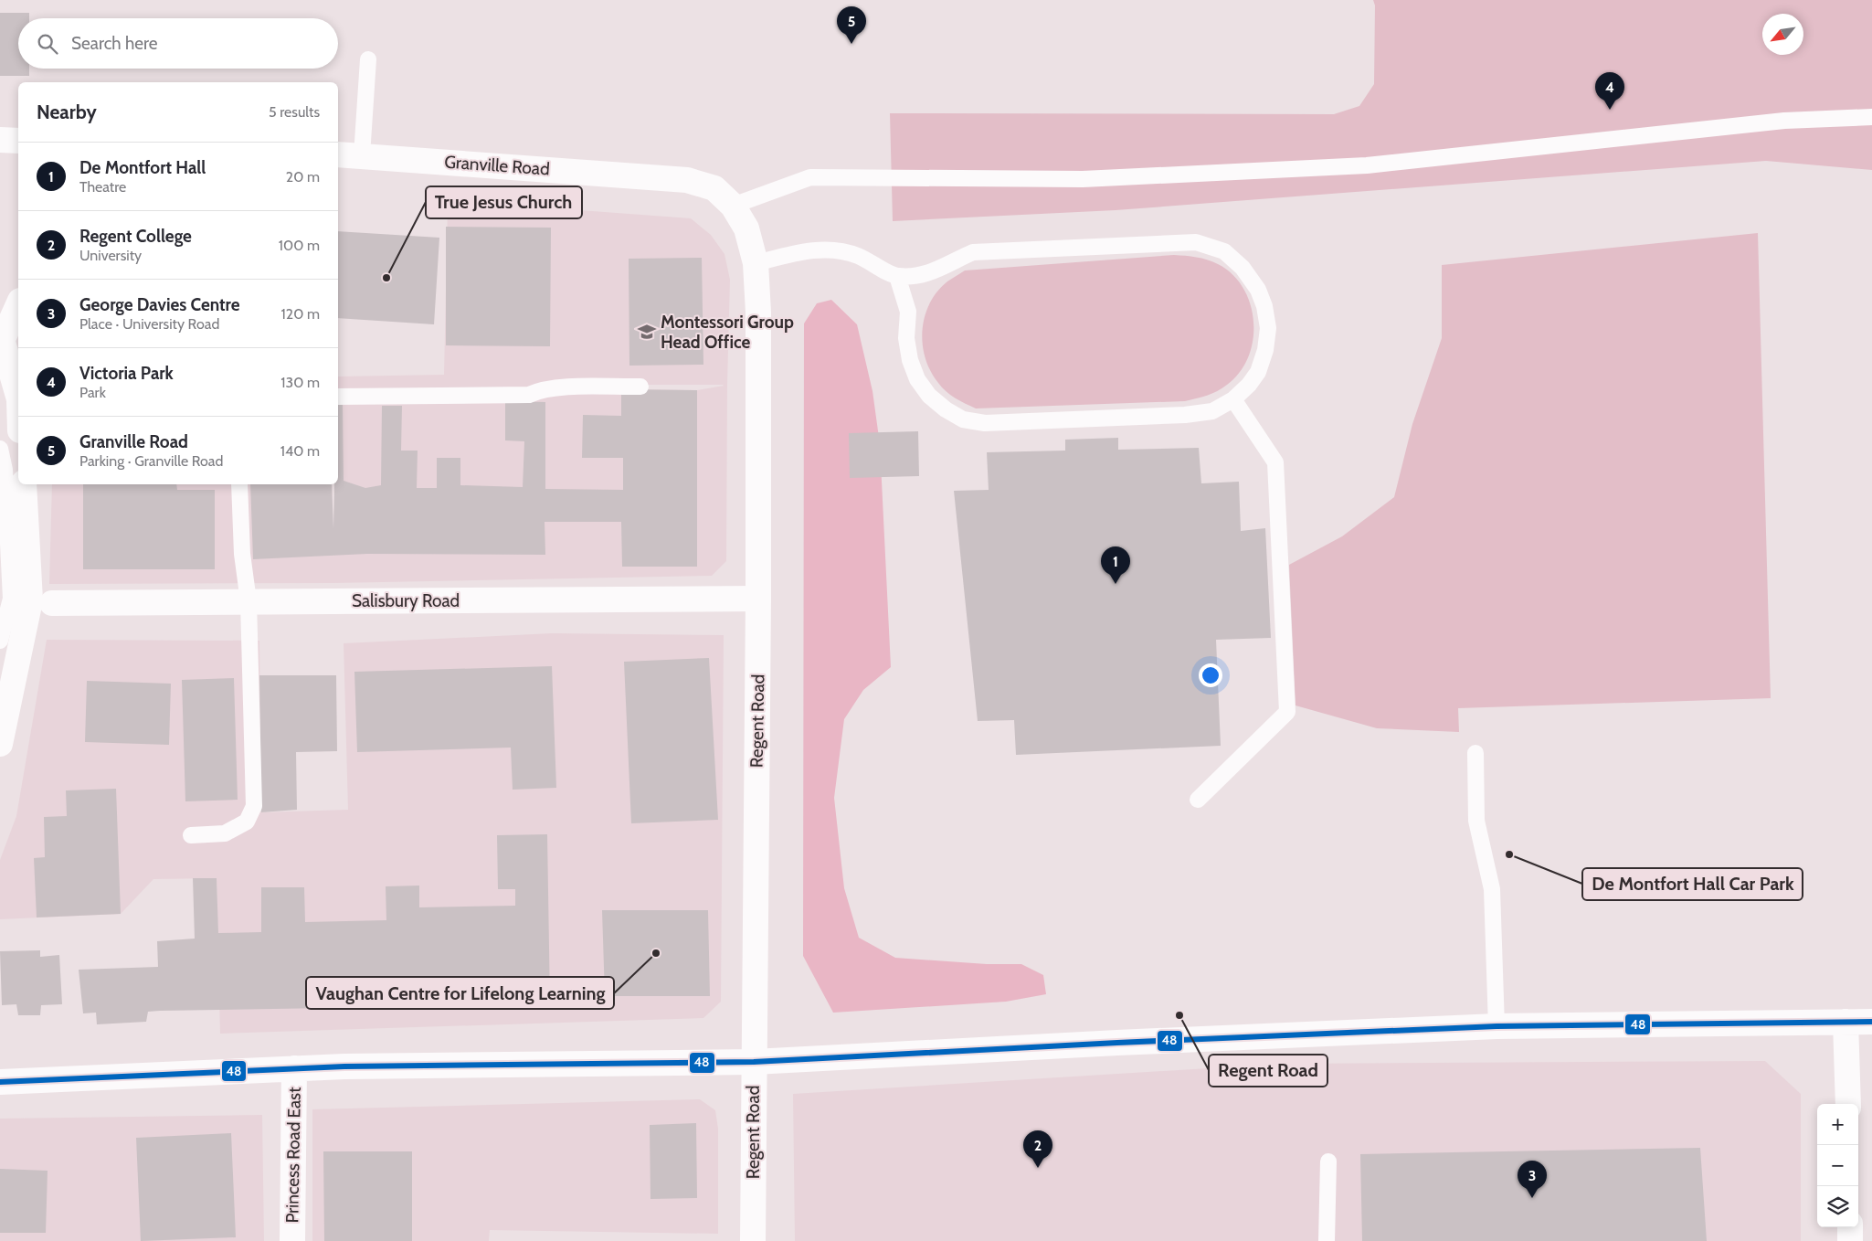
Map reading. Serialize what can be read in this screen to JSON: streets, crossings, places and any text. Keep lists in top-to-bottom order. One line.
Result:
{"streets":{"street":["Granville Road","Salisbury Road","Regent Road","Princess Road East"]},"crossings":[["Granville Road","Regent Road"],["Salisbury Road","Regent Road"]],"places":{"other":["True Jesus Church","De Montfort Hall Car Park","Vaughan Centre for Lifelong Learning","Regent Road"],"school or university":["Montessori Group Head Office"]},"lines":["transit line 48"],"north":"bottom left","page":{"pins":["5","4","1","2","3"],"search":"Search here","heading":["Nearby","5 results"],"list":[{"mark":"1","name":"De Montfort Hall","note":"Theatre","value":"20 m"},{"mark":"2","name":"Regent College","note":"University","value":"100 m"},{"mark":"3","name":"George Davies Centre","note":"Place · University Road","value":"120 m"},{"mark":"4","name":"Victoria Park","note":"Park","value":"130 m"},{"mark":"5","name":"Granville Road","note":"Parking · Granville Road","value":"140 m"}],"map_buttons":["+","−"]}}
